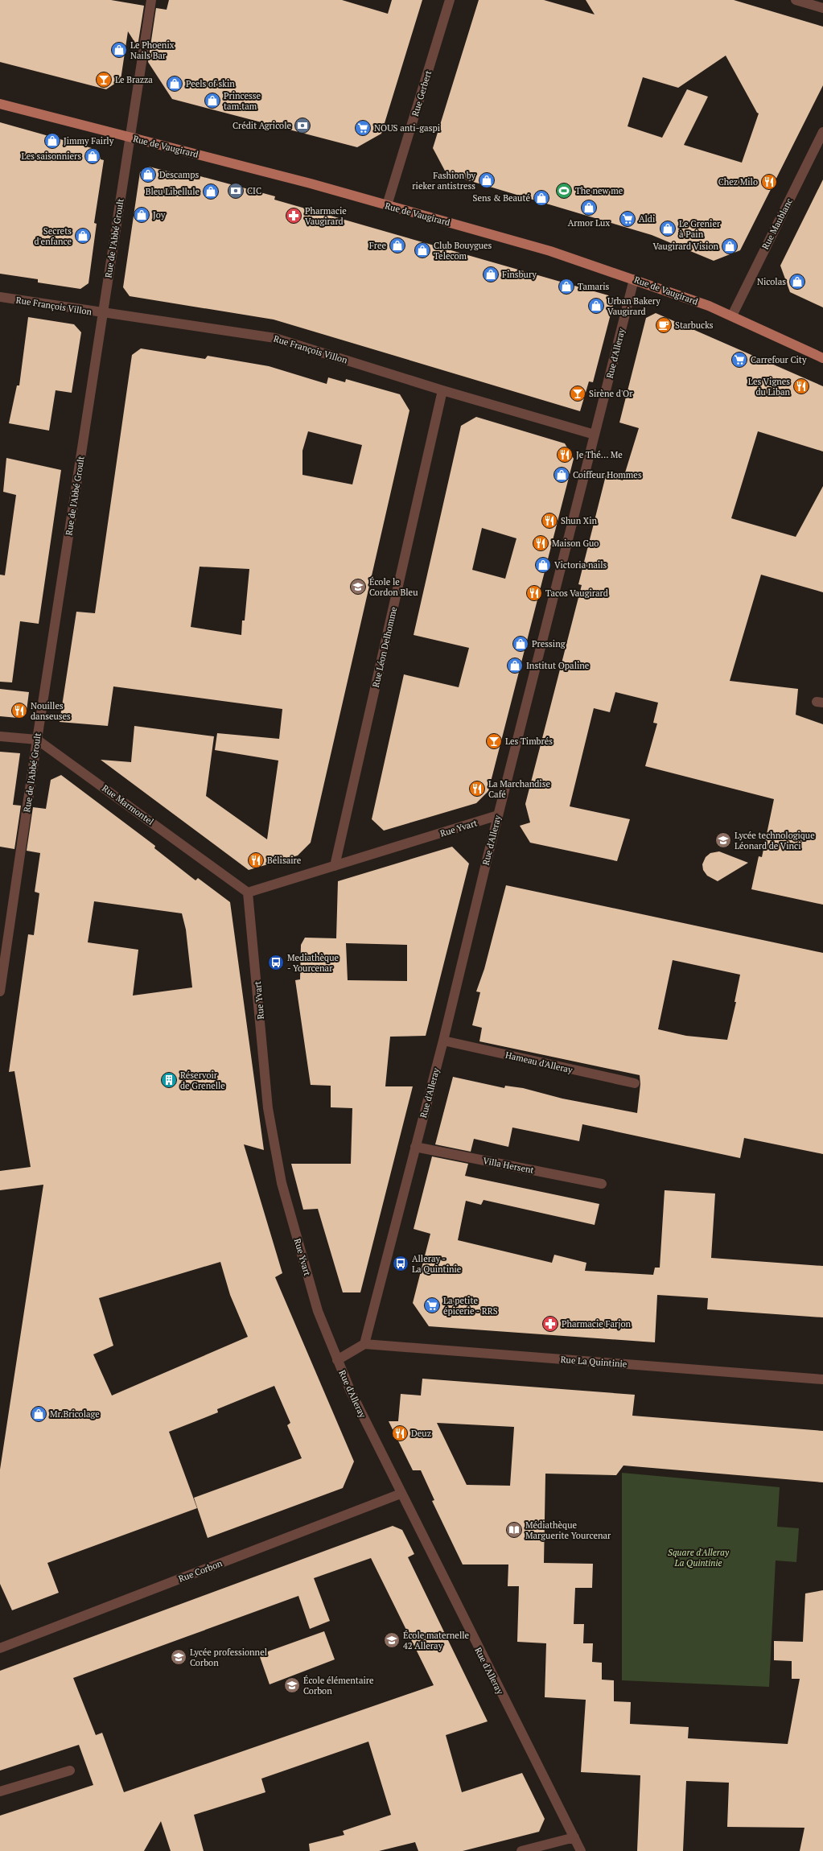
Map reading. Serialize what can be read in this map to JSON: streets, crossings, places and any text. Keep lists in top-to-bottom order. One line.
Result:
{"streets":{"main road":["Rue de Vaugirard"],"street":["Rue Gerbert","Rue Maublanc","Rue de l'Abbé Groult","Rue François Villon","Rue d'Alleray","Rue Léon Delhomme","Rue Marmontel","Rue Yvart","Hameau d'Alleray","Villa Hersent","Rue La Quintinie","Rue Corbon"]},"crossings":[["Rue Gerbert","Rue de Vaugirard"],["Rue de Vaugirard","Rue Maublanc"],["Rue de Vaugirard","Rue de l'Abbé Groult"],["Rue de Vaugirard","Rue d'Alleray"],["Rue de l'Abbé Groult","Rue François Villon"],["Rue de l'Abbé Groult","Rue Marmontel"],["Rue François Villon","Rue d'Alleray"],["Rue François Villon","Rue Léon Delhomme"],["Rue d'Alleray","Rue Yvart"],["Rue d'Alleray","Hameau d'Alleray"],["Rue d'Alleray","Villa Hersent"],["Rue d'Alleray","Rue La Quintinie"],["Rue d'Alleray","Rue Corbon"],["Rue Léon Delhomme","Rue Yvart"],["Rue Marmontel","Rue Yvart"]],"parks":["Square d'Alleray La Quintinie"],"places":{"shop":["Le Phoenix Nails Bar","Peels of skin","Princesse tam.tam","Jimmy Fairly","Les saisonniers","Descamps","Fashion by rieker antistress","Bleu Libellule","Sens & Beauté","Armor Lux","Joy","Le Grenier à Pain","Secrets d'enfance","Free","Vaugirard Vision","Club Bouygues Telecom","Finsbury","Nicolas","Tamaris","Urban Bakery Vaugirard","Coiffeur Hommes","Victoria nails","Pressing","Institut Opaline","Mr.Bricolage"],"bar":["Le Brazza","Sirène d'Or","Les Timbrés"],"bank":["Crédit Agricole","CIC"],"supermarket":["NOUS anti-gaspi","Aldi","Carrefour City","La petite épicerie - RRS"],"restaurant":["Chez Milo","Les Vignes du Liban","Je Thé… Me","Shun Xin","Maison Guo","Tacos Vaugirard","Nouilles danseuses","La Marchandise Café","Bélisaire","Deuz"],"sports":["The new me"],"pharmacy":["Pharmacie Vaugirard","Pharmacie Farjon"],"cafe":["Starbucks"],"school or university":["École le Cordon Bleu","Lycée technologique Léonard de Vinci","École maternelle 42 Alleray","Lycée professionnel Corbon","École élémentaire Corbon"],"bus stop":["Mediathèque - Yourcenar","Alleray - La Quintinie"],"building":["Réservoir de Grenelle"],"library":["Médiathèque Marguerite Yourcenar"]}}
